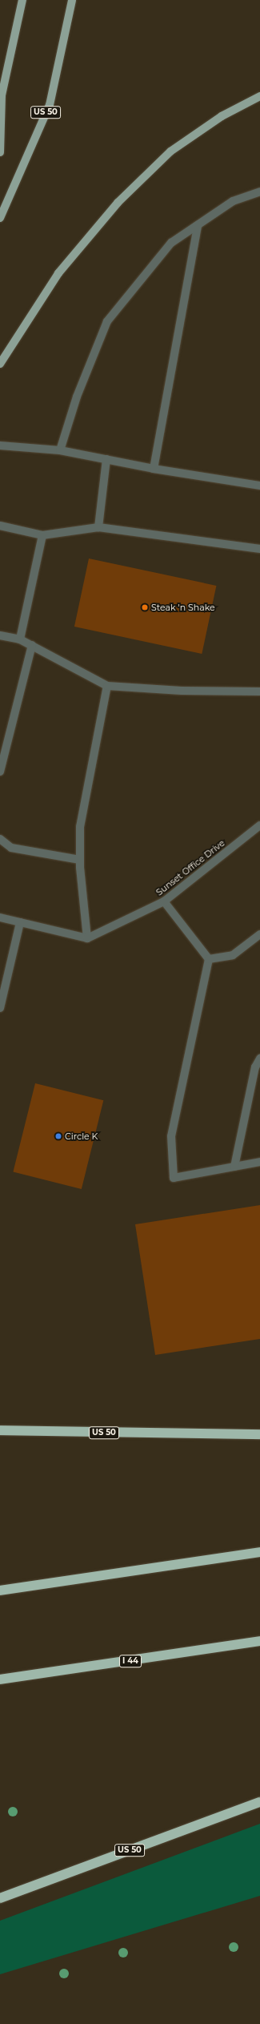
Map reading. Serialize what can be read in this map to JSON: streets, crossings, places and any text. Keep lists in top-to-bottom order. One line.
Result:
{"streets":{"highway":["US 50","I 44"],"street":["Sunset Office Drive"]},"places":["Steak 'n Shake","Circle K"]}
